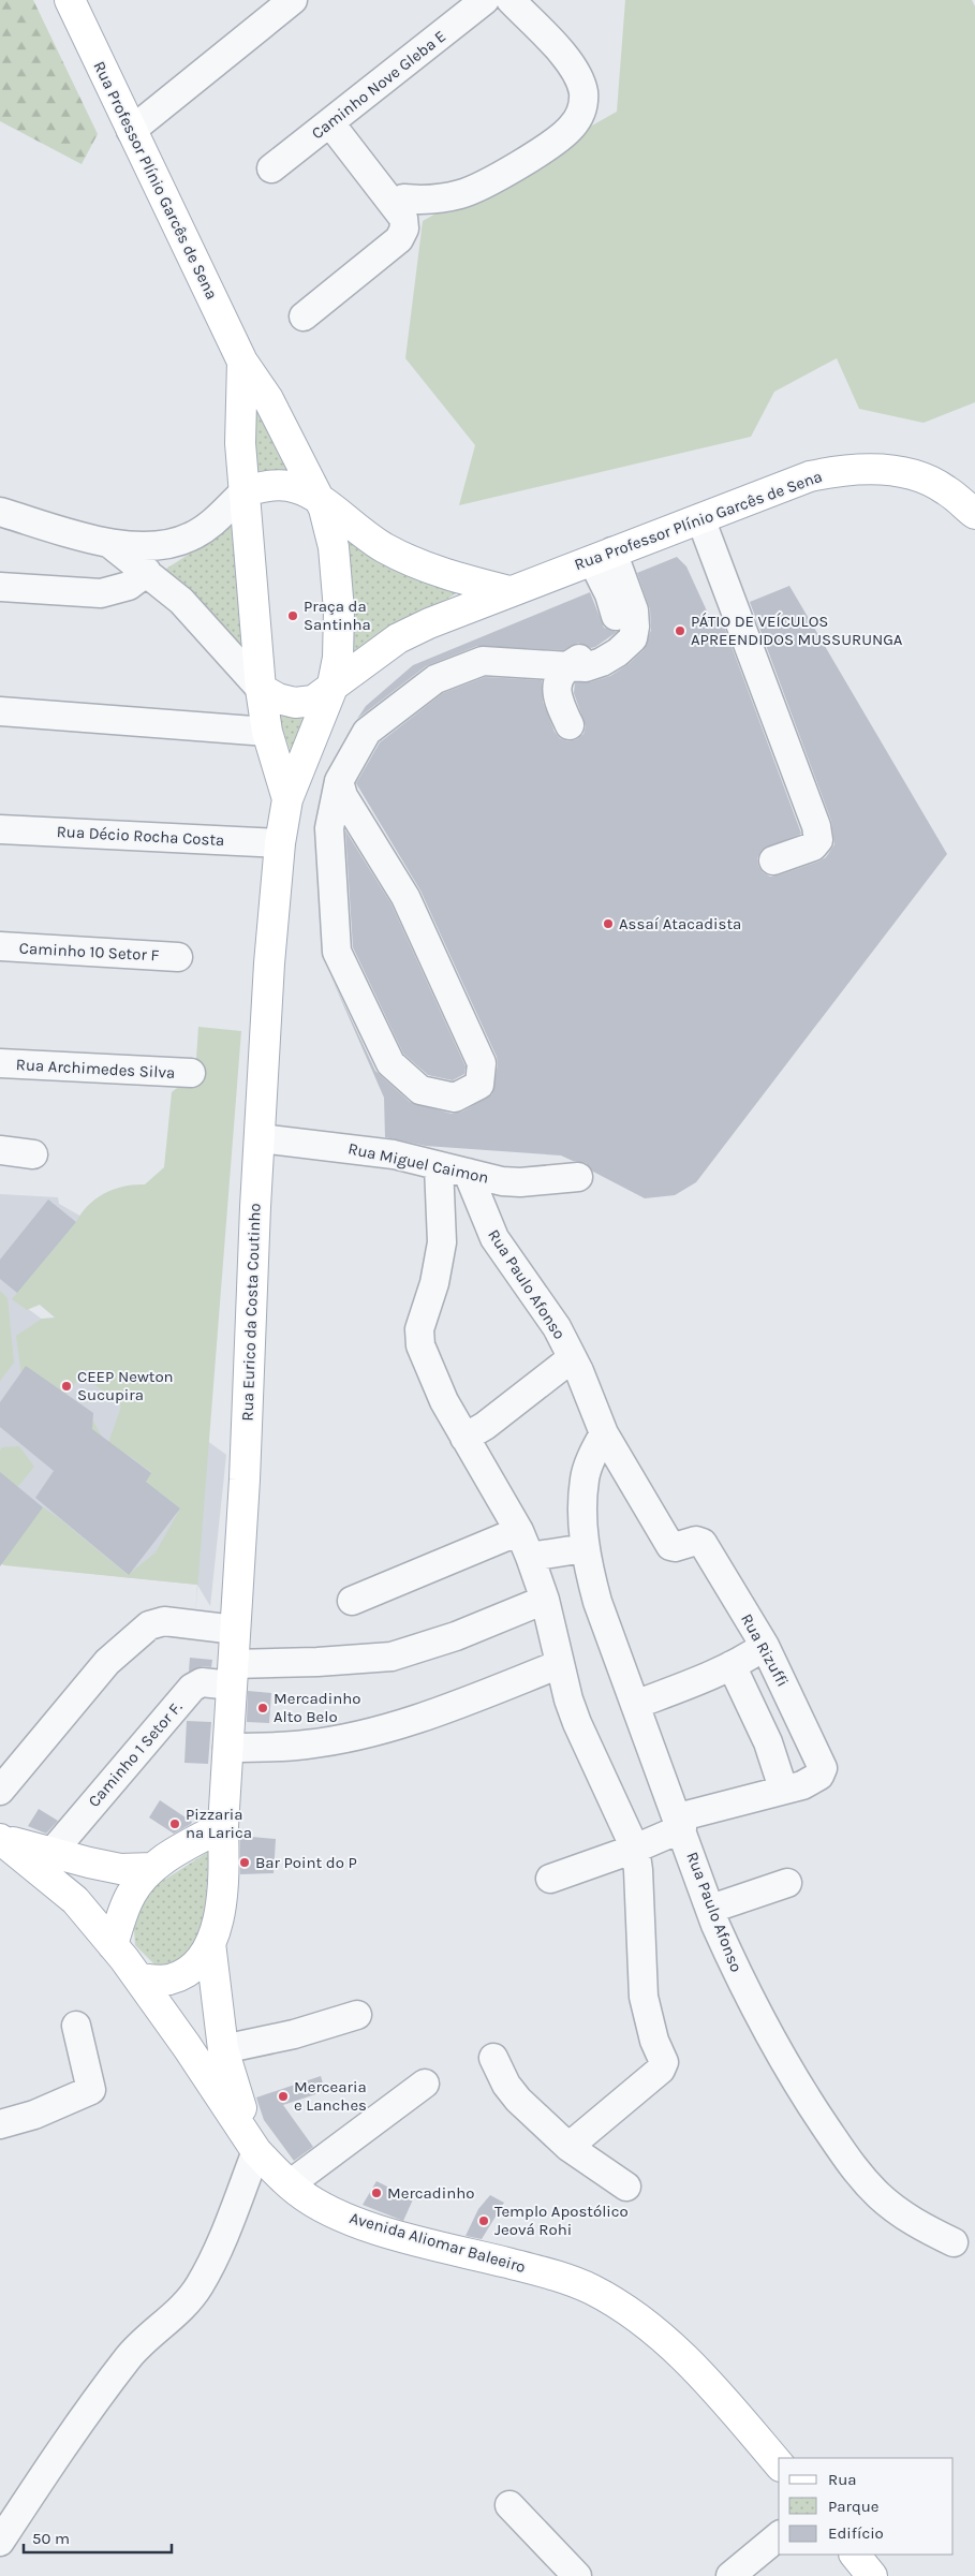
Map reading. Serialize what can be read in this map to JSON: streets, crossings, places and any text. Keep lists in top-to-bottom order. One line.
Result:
{"streets":{"main road":["Rua Professor Plínio Garcês de Sena","Rua Eurico da Costa Coutinho","Avenida Aliomar Baleeiro"],"street":["Caminho Nove Gleba E","Rua Décio Rocha Costa","Caminho 10 Setor F","Rua Archimedes Silva","Rua Miguel Caimon","Rua Paulo Afonso","Rua Rizuffi","Caminho 1 Setor F."]},"crossings":[["Rua Professor Plínio Garcês de Sena","Rua Eurico da Costa Coutinho"],["Rua Décio Rocha Costa","Rua Eurico da Costa Coutinho"],["Rua Miguel Caimon","Rua Paulo Afonso"],["Rua Miguel Caimon","Rua Eurico da Costa Coutinho"],["Rua Paulo Afonso","Rua Rizuffi"],["Rua Eurico da Costa Coutinho","Caminho 1 Setor F."],["Rua Eurico da Costa Coutinho","Avenida Aliomar Baleeiro"]],"places":["Praça da Santinha","PÁTIO DE VEÍCULOS APREENDIDOS MUSSURUNGA","Assaí Atacadista","CEEP Newton Sucupira","Mercadinho Alto Belo","Pizzaria na Larica","Bar Point do P","Mercearia e Lanches","Mercadinho","Templo Apostólico Jeová Rohi"],"legend":["Rua","Parque","Edifício"],"scale_bar":"50 m"}
